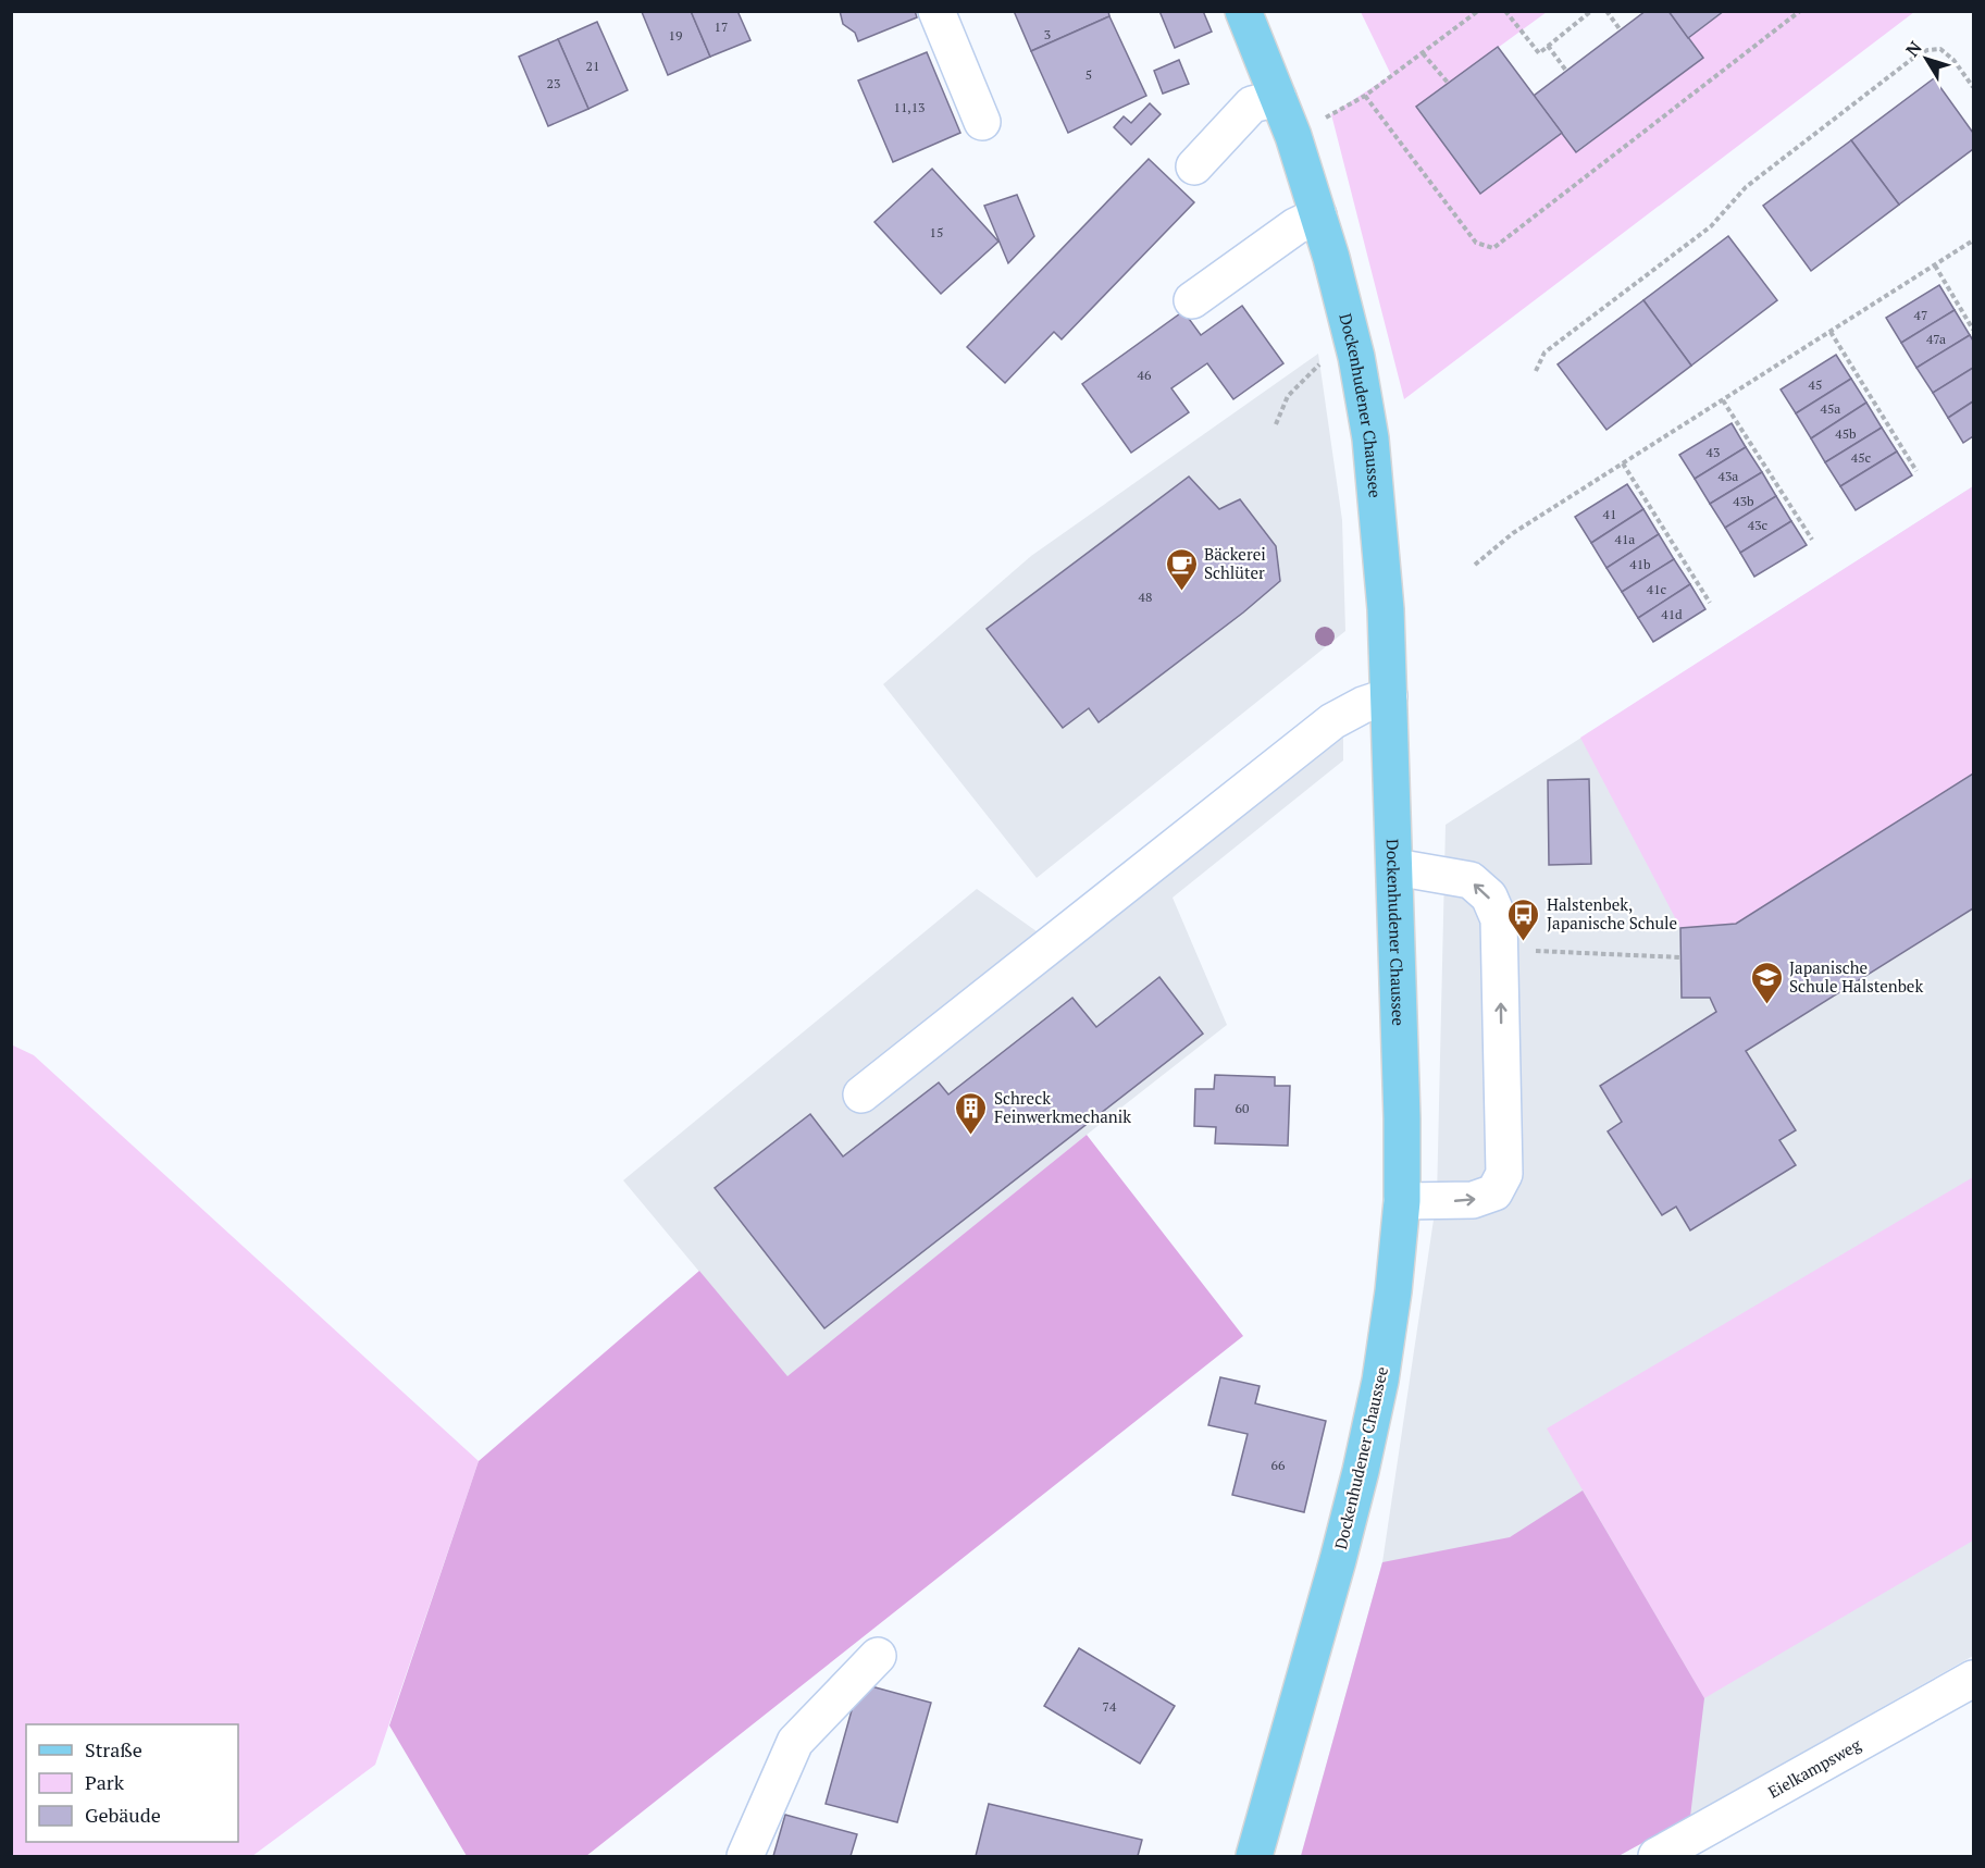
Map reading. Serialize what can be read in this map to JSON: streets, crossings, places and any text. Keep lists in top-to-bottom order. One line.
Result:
{"streets":{"main road":["Dockenhudener Chaussee"],"street":["Eielkampsweg"]},"places":{"cafe":["Bäckerei Schlüter"],"bus stop":["Halstenbek, Japanische Schule"],"school or university":["Japanische Schule Halstenbek"],"building":["Schreck Feinwerkmechanik"]},"house_numbers":["17","3","19","21","5","23","11,13","15","47","47a","46","45","45a","45b","43","45c","43a","43b","41","43c","41a","41b","41c","48","41d","60","66","74"],"legend":["Straße","Park","Gebäude"],"north":"top left"}
